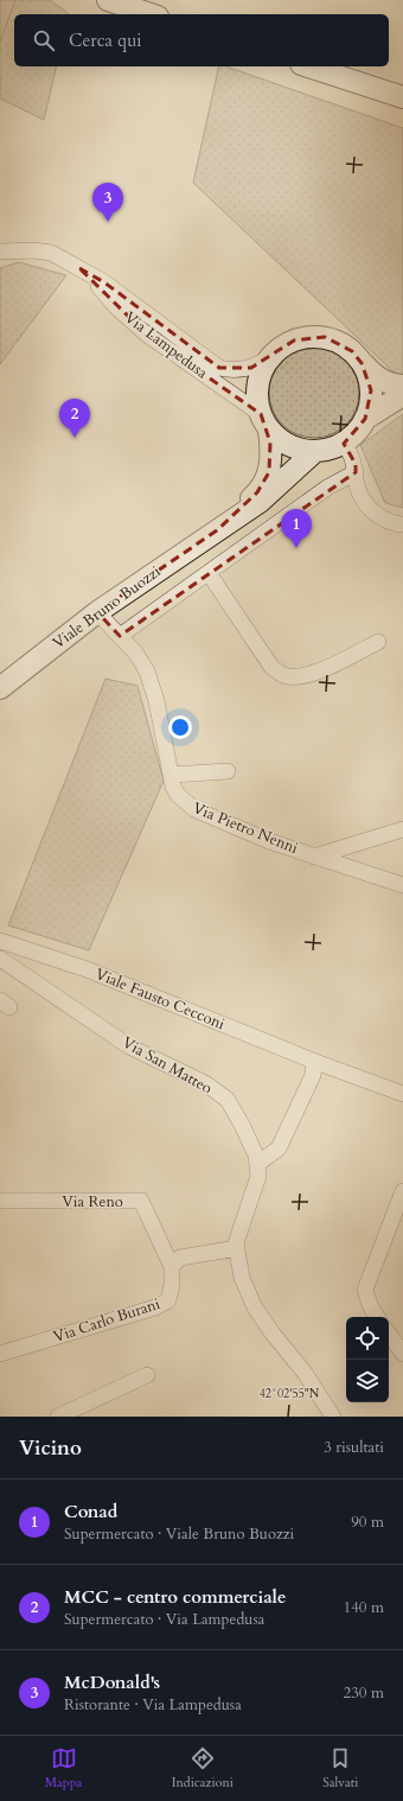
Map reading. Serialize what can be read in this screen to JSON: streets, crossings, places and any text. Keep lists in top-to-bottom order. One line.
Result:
{"streets":{"main road":["Viale Bruno Buozzi"],"street":["Via Lampedusa","Via Pietro Nenni","Viale Fausto Cecconi","Via San Matteo","Via Reno","Via Carlo Burani"]},"crossings":[["Via Lampedusa","Viale Bruno Buozzi"],["Viale Bruno Buozzi","Via Pietro Nenni"],["Via Reno","Via Carlo Burani"]],"page":{"search":"Cerca qui","pins":["3","2","1"],"heading":["Vicino","3 risultati"],"list":[{"mark":"1","name":"Conad","note":"Supermercato · Viale Bruno Buozzi","value":"90 m"},{"mark":"2","name":"MCC - centro commerciale","note":"Supermercato · Via Lampedusa","value":"140 m"},{"mark":"3","name":"McDonald's","note":"Ristorante · Via Lampedusa","value":"230 m"}],"nav":["Mappa","Indicazioni","Salvati"]},"coordinates":["42°02'55\"N"]}
